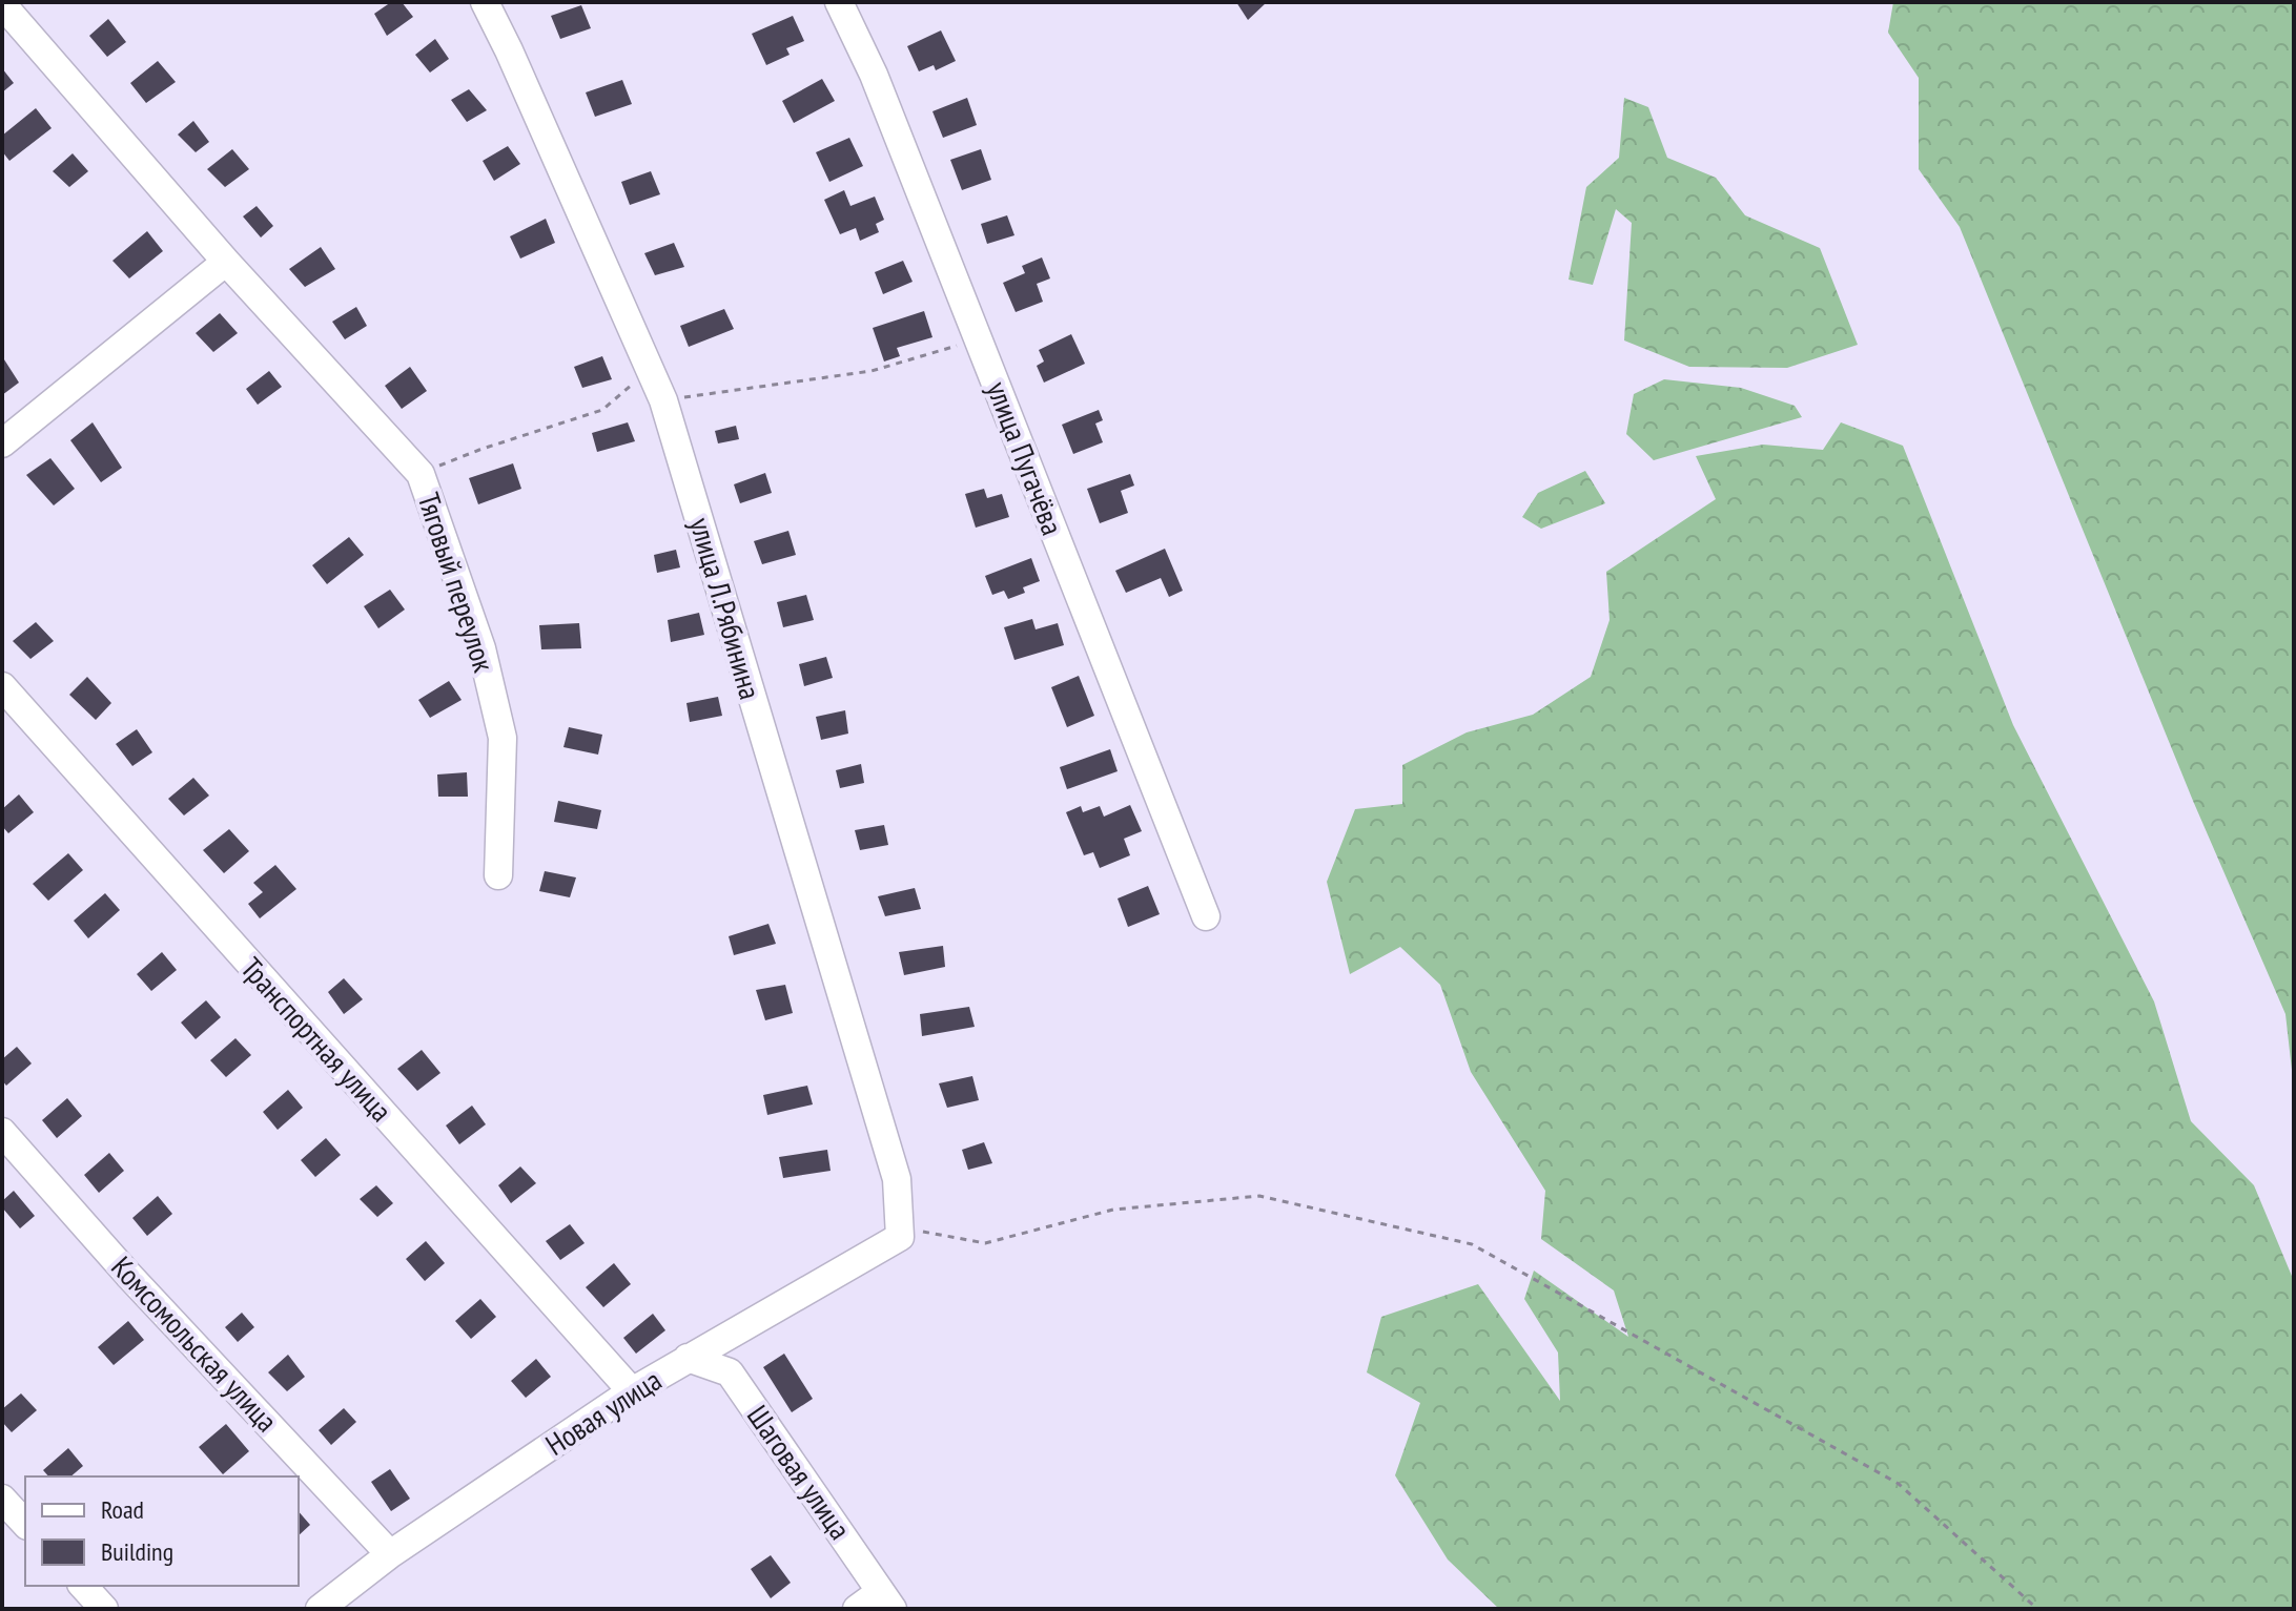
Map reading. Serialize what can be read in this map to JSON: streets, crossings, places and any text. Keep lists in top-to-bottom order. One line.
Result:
{"streets":{"street":["улица Пугачёва","Тяговый переулок","улица Л.Рябинина","Транспортная улица","Комсомольская улица","Новая улица","Шаговая улица"]},"crossings":[["улица Л.Рябинина","Новая улица"],["Транспортная улица","Новая улица"],["Комсомольская улица","Новая улица"],["Новая улица","Шаговая улица"]],"legend":["Road","Building"]}
